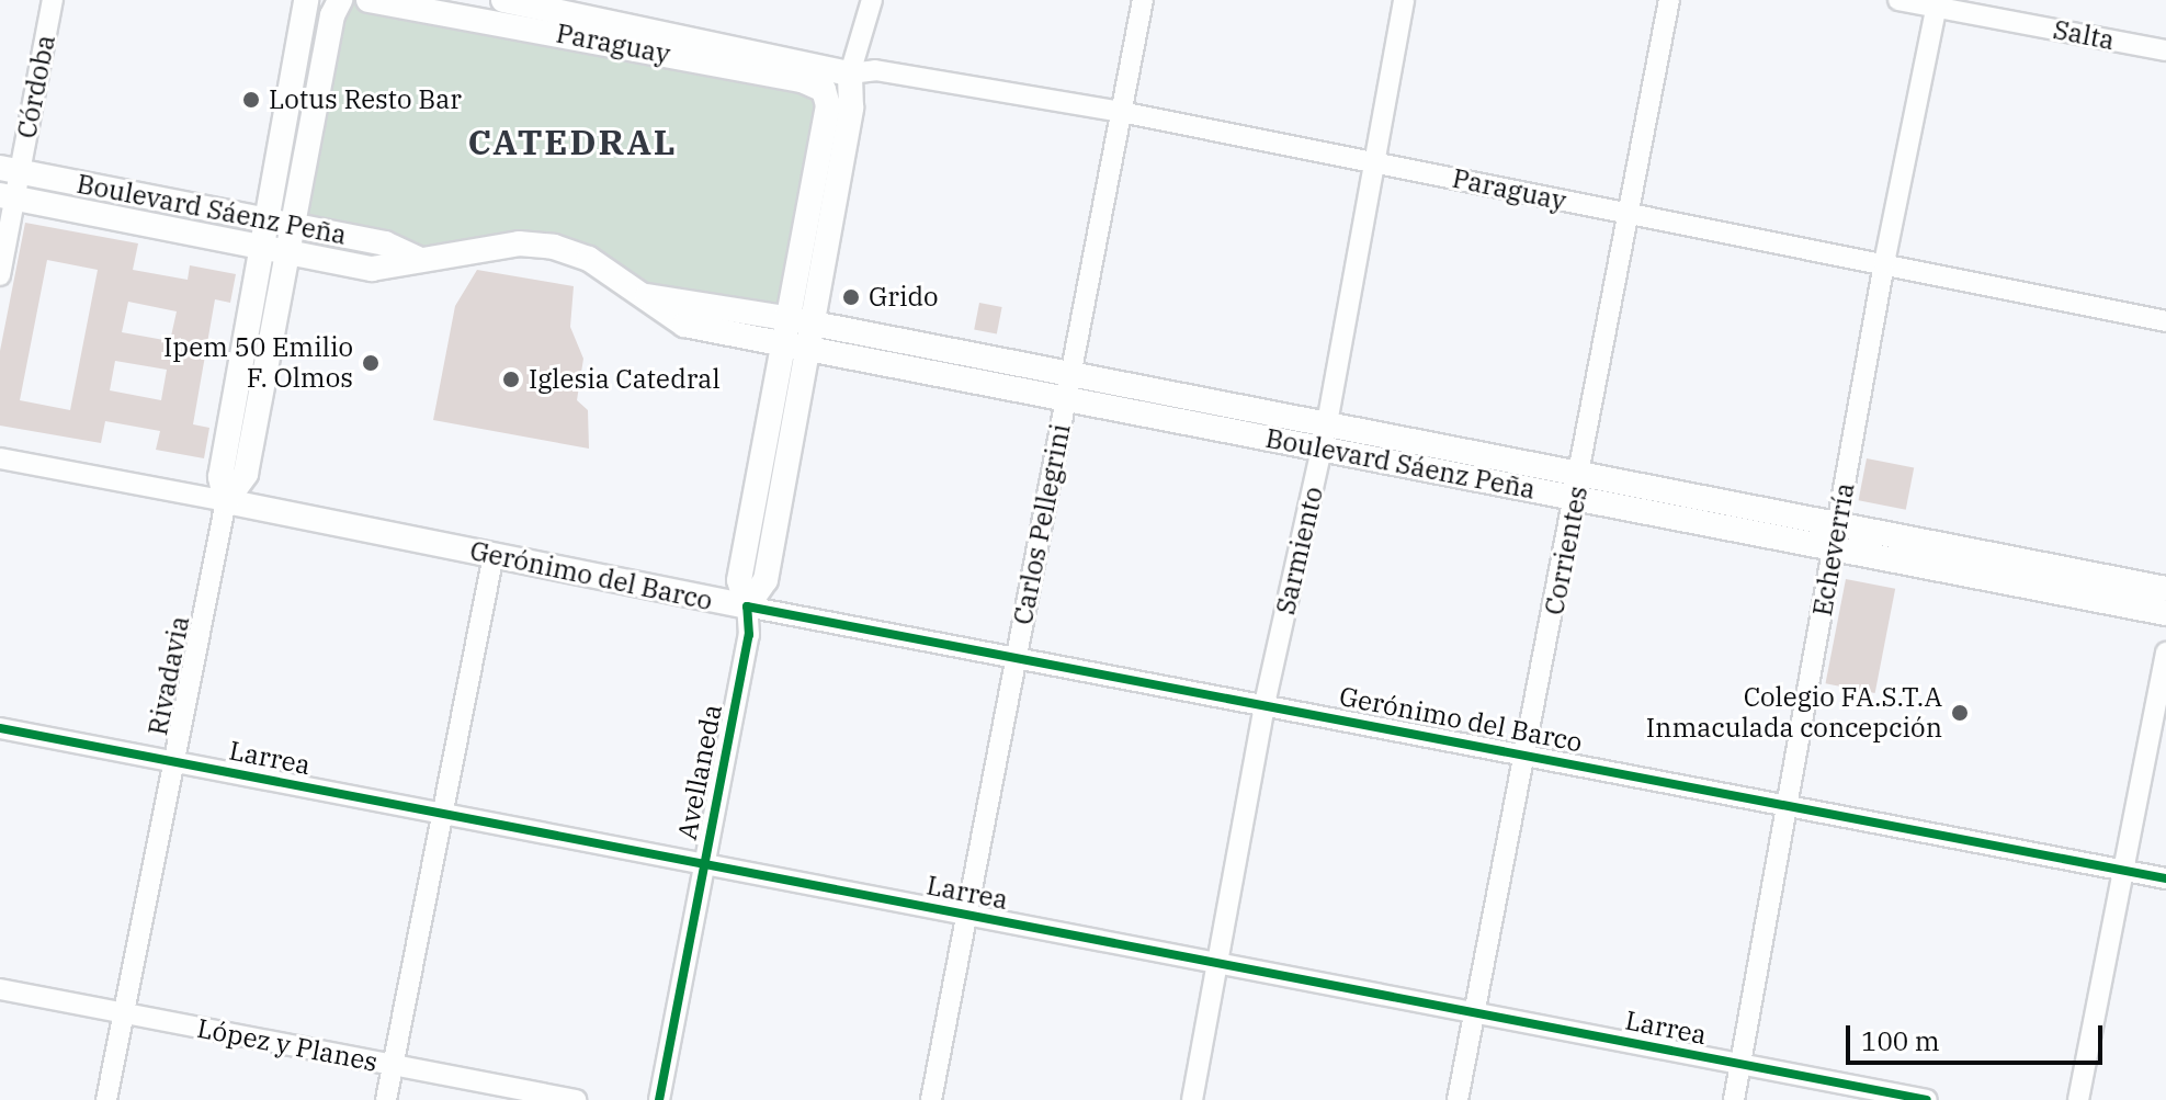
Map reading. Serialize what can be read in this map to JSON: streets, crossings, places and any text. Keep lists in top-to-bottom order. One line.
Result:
{"streets":{"main road":["Paraguay","Boulevard Sáenz Peña","Gerónimo del Barco","Rivadavia","Avellaneda"],"street":["Salta","Córdoba","Carlos Pellegrini","Echeverría","Sarmiento","Corrientes","Larrea","López y Planes"]},"crossings":[["Salta","Echeverría"],["Paraguay","Carlos Pellegrini"],["Paraguay","Echeverría"],["Paraguay","Sarmiento"],["Paraguay","Corrientes"],["Paraguay","Avellaneda"],["Córdoba","Boulevard Sáenz Peña"],["Boulevard Sáenz Peña","Carlos Pellegrini"],["Boulevard Sáenz Peña","Echeverría"],["Boulevard Sáenz Peña","Sarmiento"],["Boulevard Sáenz Peña","Corrientes"],["Boulevard Sáenz Peña","Rivadavia"],["Boulevard Sáenz Peña","Avellaneda"],["Carlos Pellegrini","Gerónimo del Barco"],["Carlos Pellegrini","Larrea"],["Echeverría","Gerónimo del Barco"],["Echeverría","Larrea"],["Sarmiento","Gerónimo del Barco"],["Sarmiento","Larrea"],["Corrientes","Gerónimo del Barco"],["Corrientes","Larrea"],["Gerónimo del Barco","Rivadavia"],["Gerónimo del Barco","Avellaneda"],["Rivadavia","Larrea"],["Rivadavia","López y Planes"],["Larrea","Avellaneda"]],"districts":["CATEDRAL"],"places":["Lotus Resto Bar","Grido","Ipem 50 Emilio F. Olmos","Iglesia Catedral","Colegio FA.S.T.A Inmaculada concepción"],"scale_bar":"100 m"}
